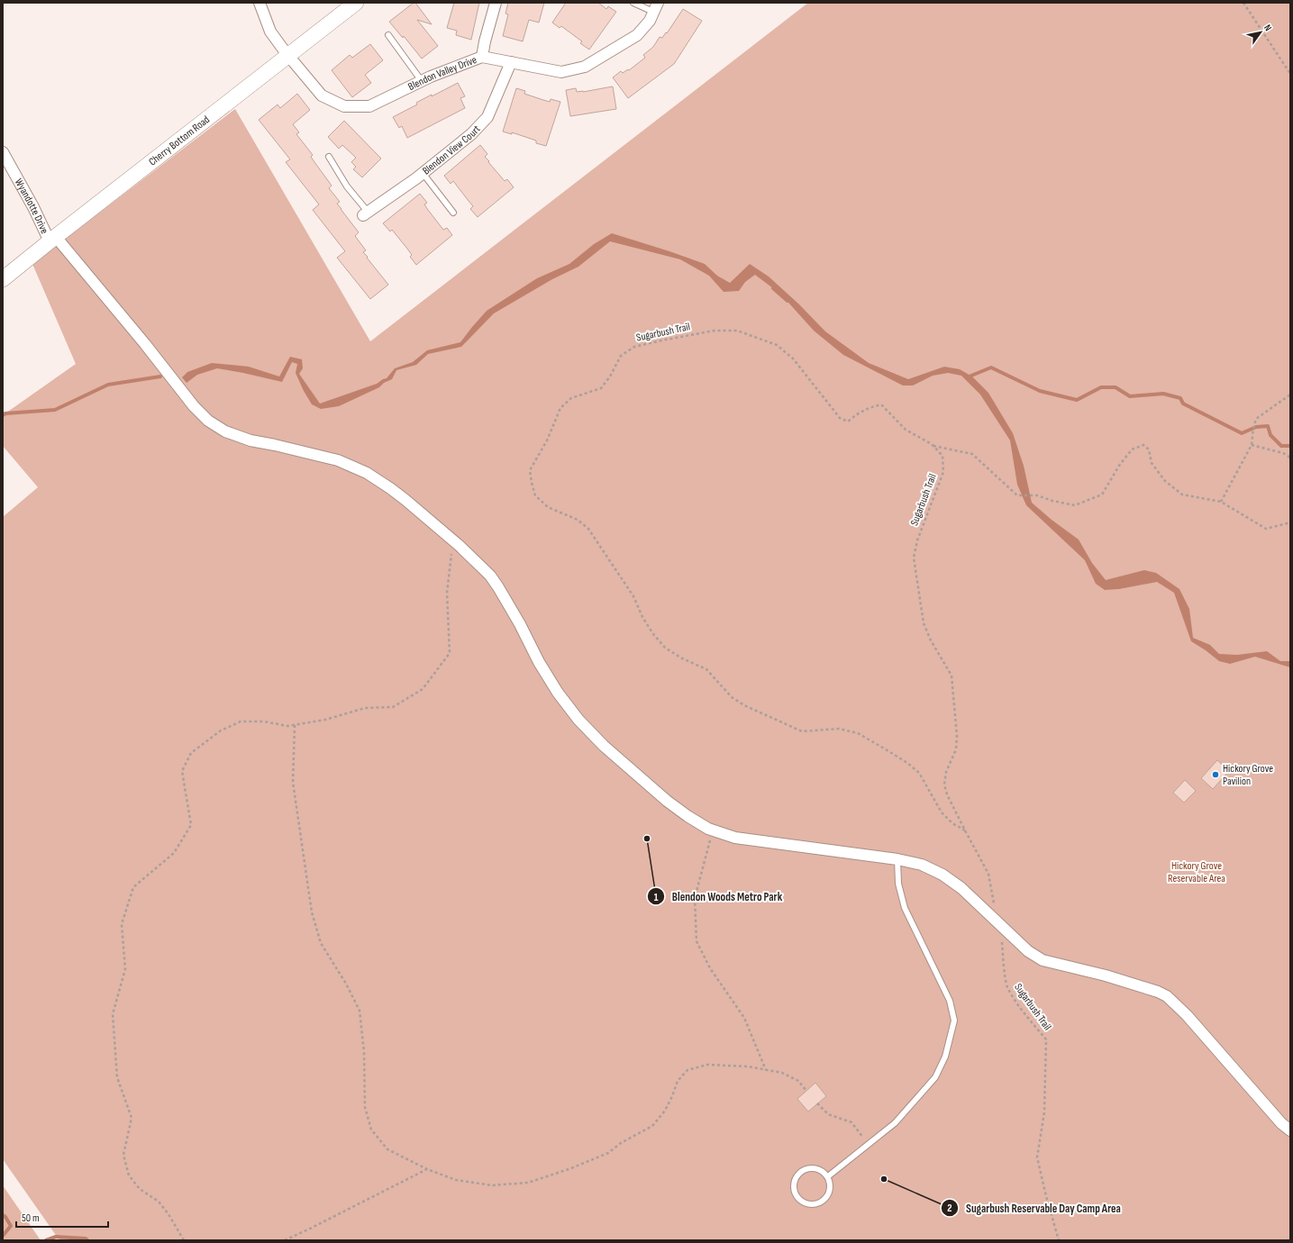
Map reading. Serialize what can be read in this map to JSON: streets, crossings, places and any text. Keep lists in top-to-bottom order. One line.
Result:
{"streets":{"main road":["Cherry Bottom Road"],"street":["Blendon Valley Drive","Blendon View Court","Wyandotte Drive"],"path":["Sugarbush Trail"]},"crossings":[["Blendon Valley Drive","Cherry Bottom Road"],["Blendon Valley Drive","Blendon View Court"],["Cherry Bottom Road","Wyandotte Drive"],["Wyandotte Drive","Sugarbush Trail"]],"parks":["Hickory Grove Reservable Area"],"places":["Hickory Grove Pavilion","Blendon Woods Metro Park","Sugarbush Reservable Day Camp Area"],"scale_bar":"50 m","north":"top right"}
